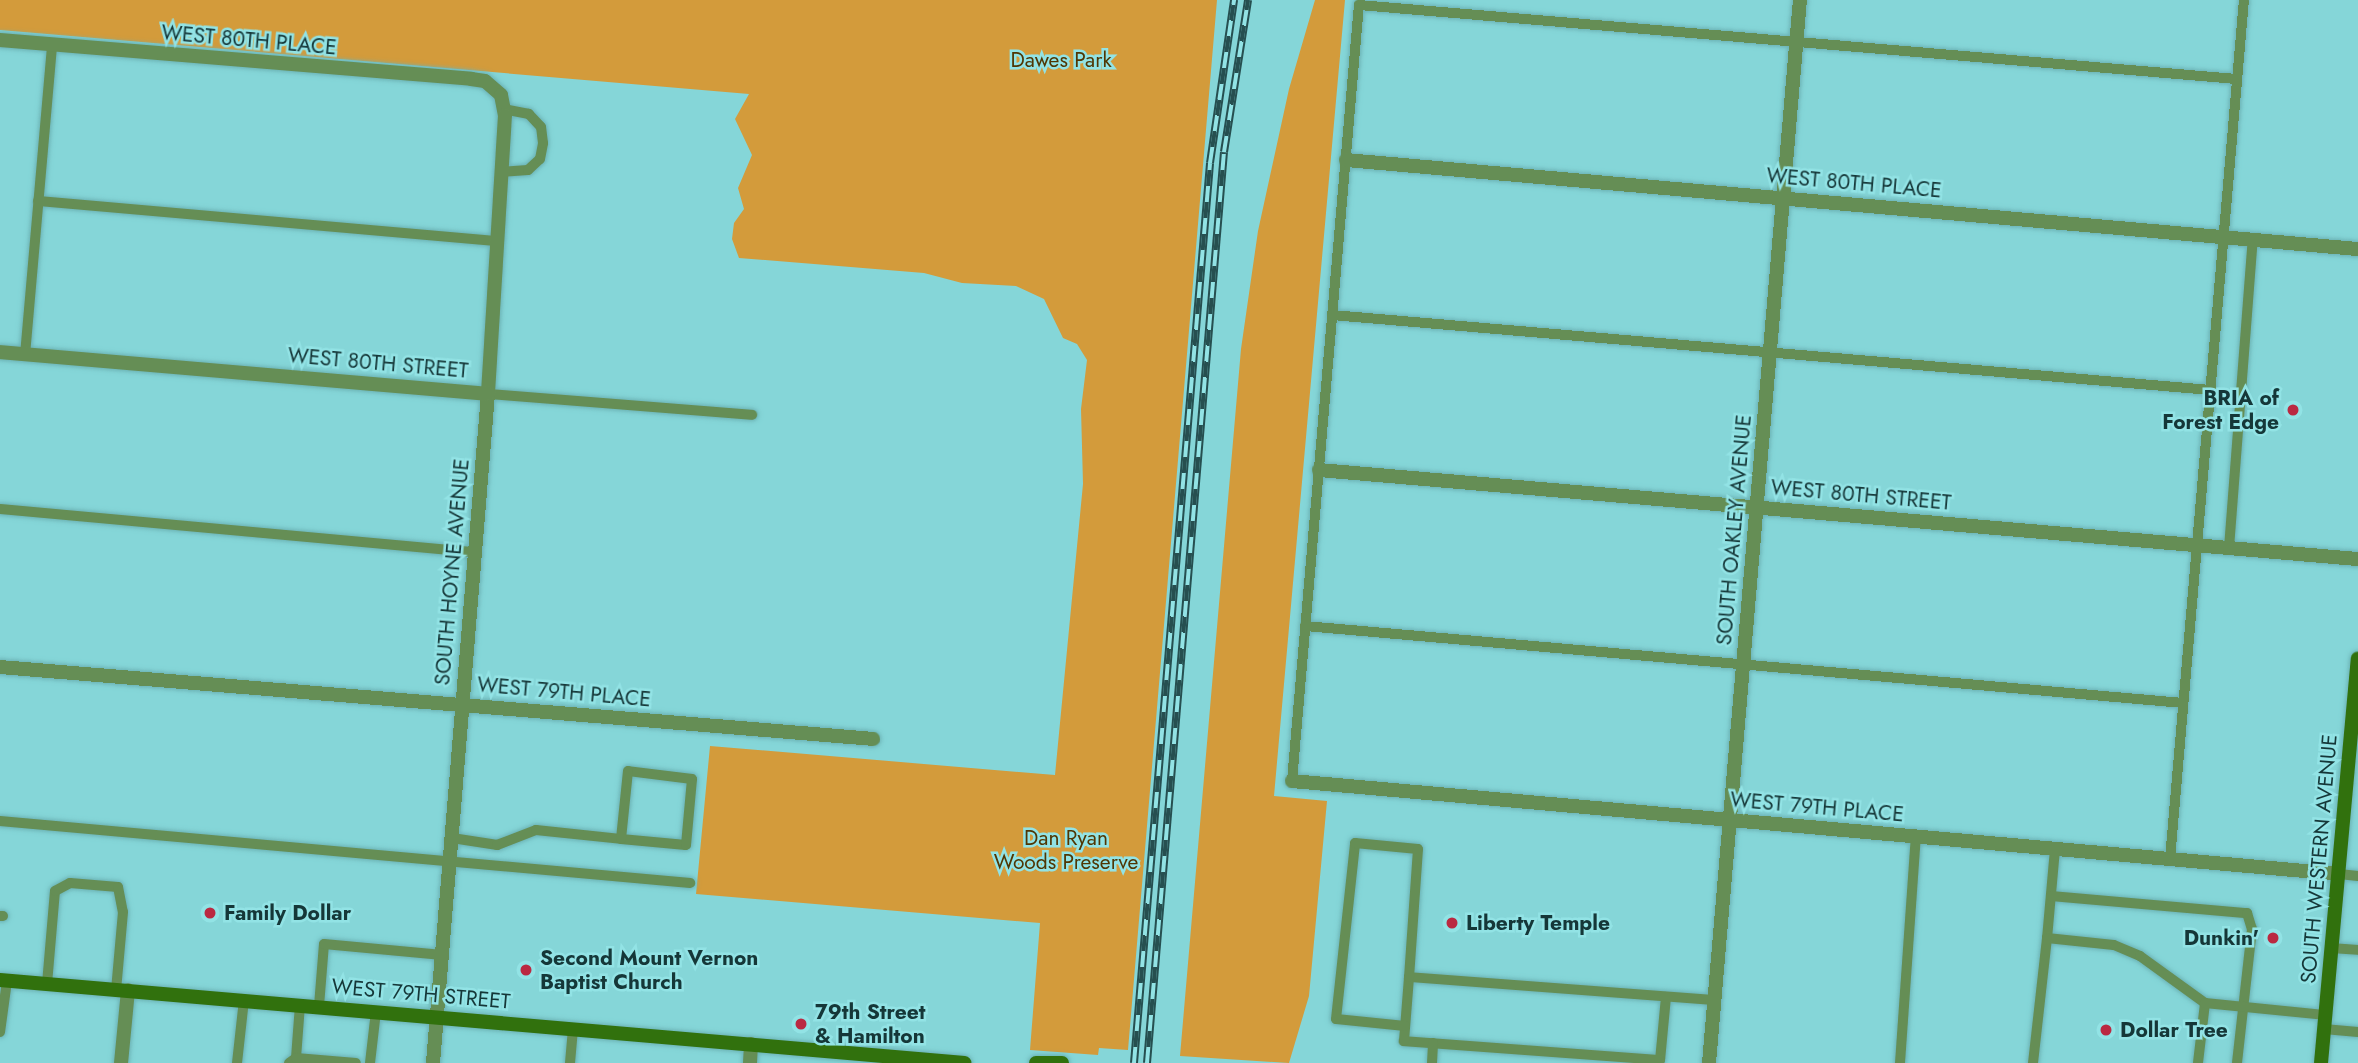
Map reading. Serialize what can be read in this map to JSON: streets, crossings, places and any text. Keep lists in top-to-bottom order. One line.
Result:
{"streets":{"main road":["SOUTH WESTERN AVENUE","WEST 79TH STREET"],"street":["WEST 80TH PLACE","WEST 80TH STREET","SOUTH OAKLEY AVENUE","SOUTH HOYNE AVENUE","WEST 79TH PLACE"]},"crossings":[["WEST 80TH PLACE","SOUTH OAKLEY AVENUE"],["WEST 80TH PLACE","SOUTH HOYNE AVENUE"],["WEST 80TH STREET","SOUTH OAKLEY AVENUE"],["WEST 80TH STREET","SOUTH HOYNE AVENUE"],["SOUTH OAKLEY AVENUE","WEST 79TH PLACE"],["SOUTH HOYNE AVENUE","WEST 79TH PLACE"],["SOUTH HOYNE AVENUE","WEST 79TH STREET"],["WEST 79TH PLACE","SOUTH WESTERN AVENUE"]],"parks":["Dawes Park","Dan Ryan Woods Preserve"],"places":["BRIA of Forest Edge","Family Dollar","Liberty Temple","Dunkin'","Second Mount Vernon Baptist Church","79th Street & Hamilton","Dollar Tree"]}
